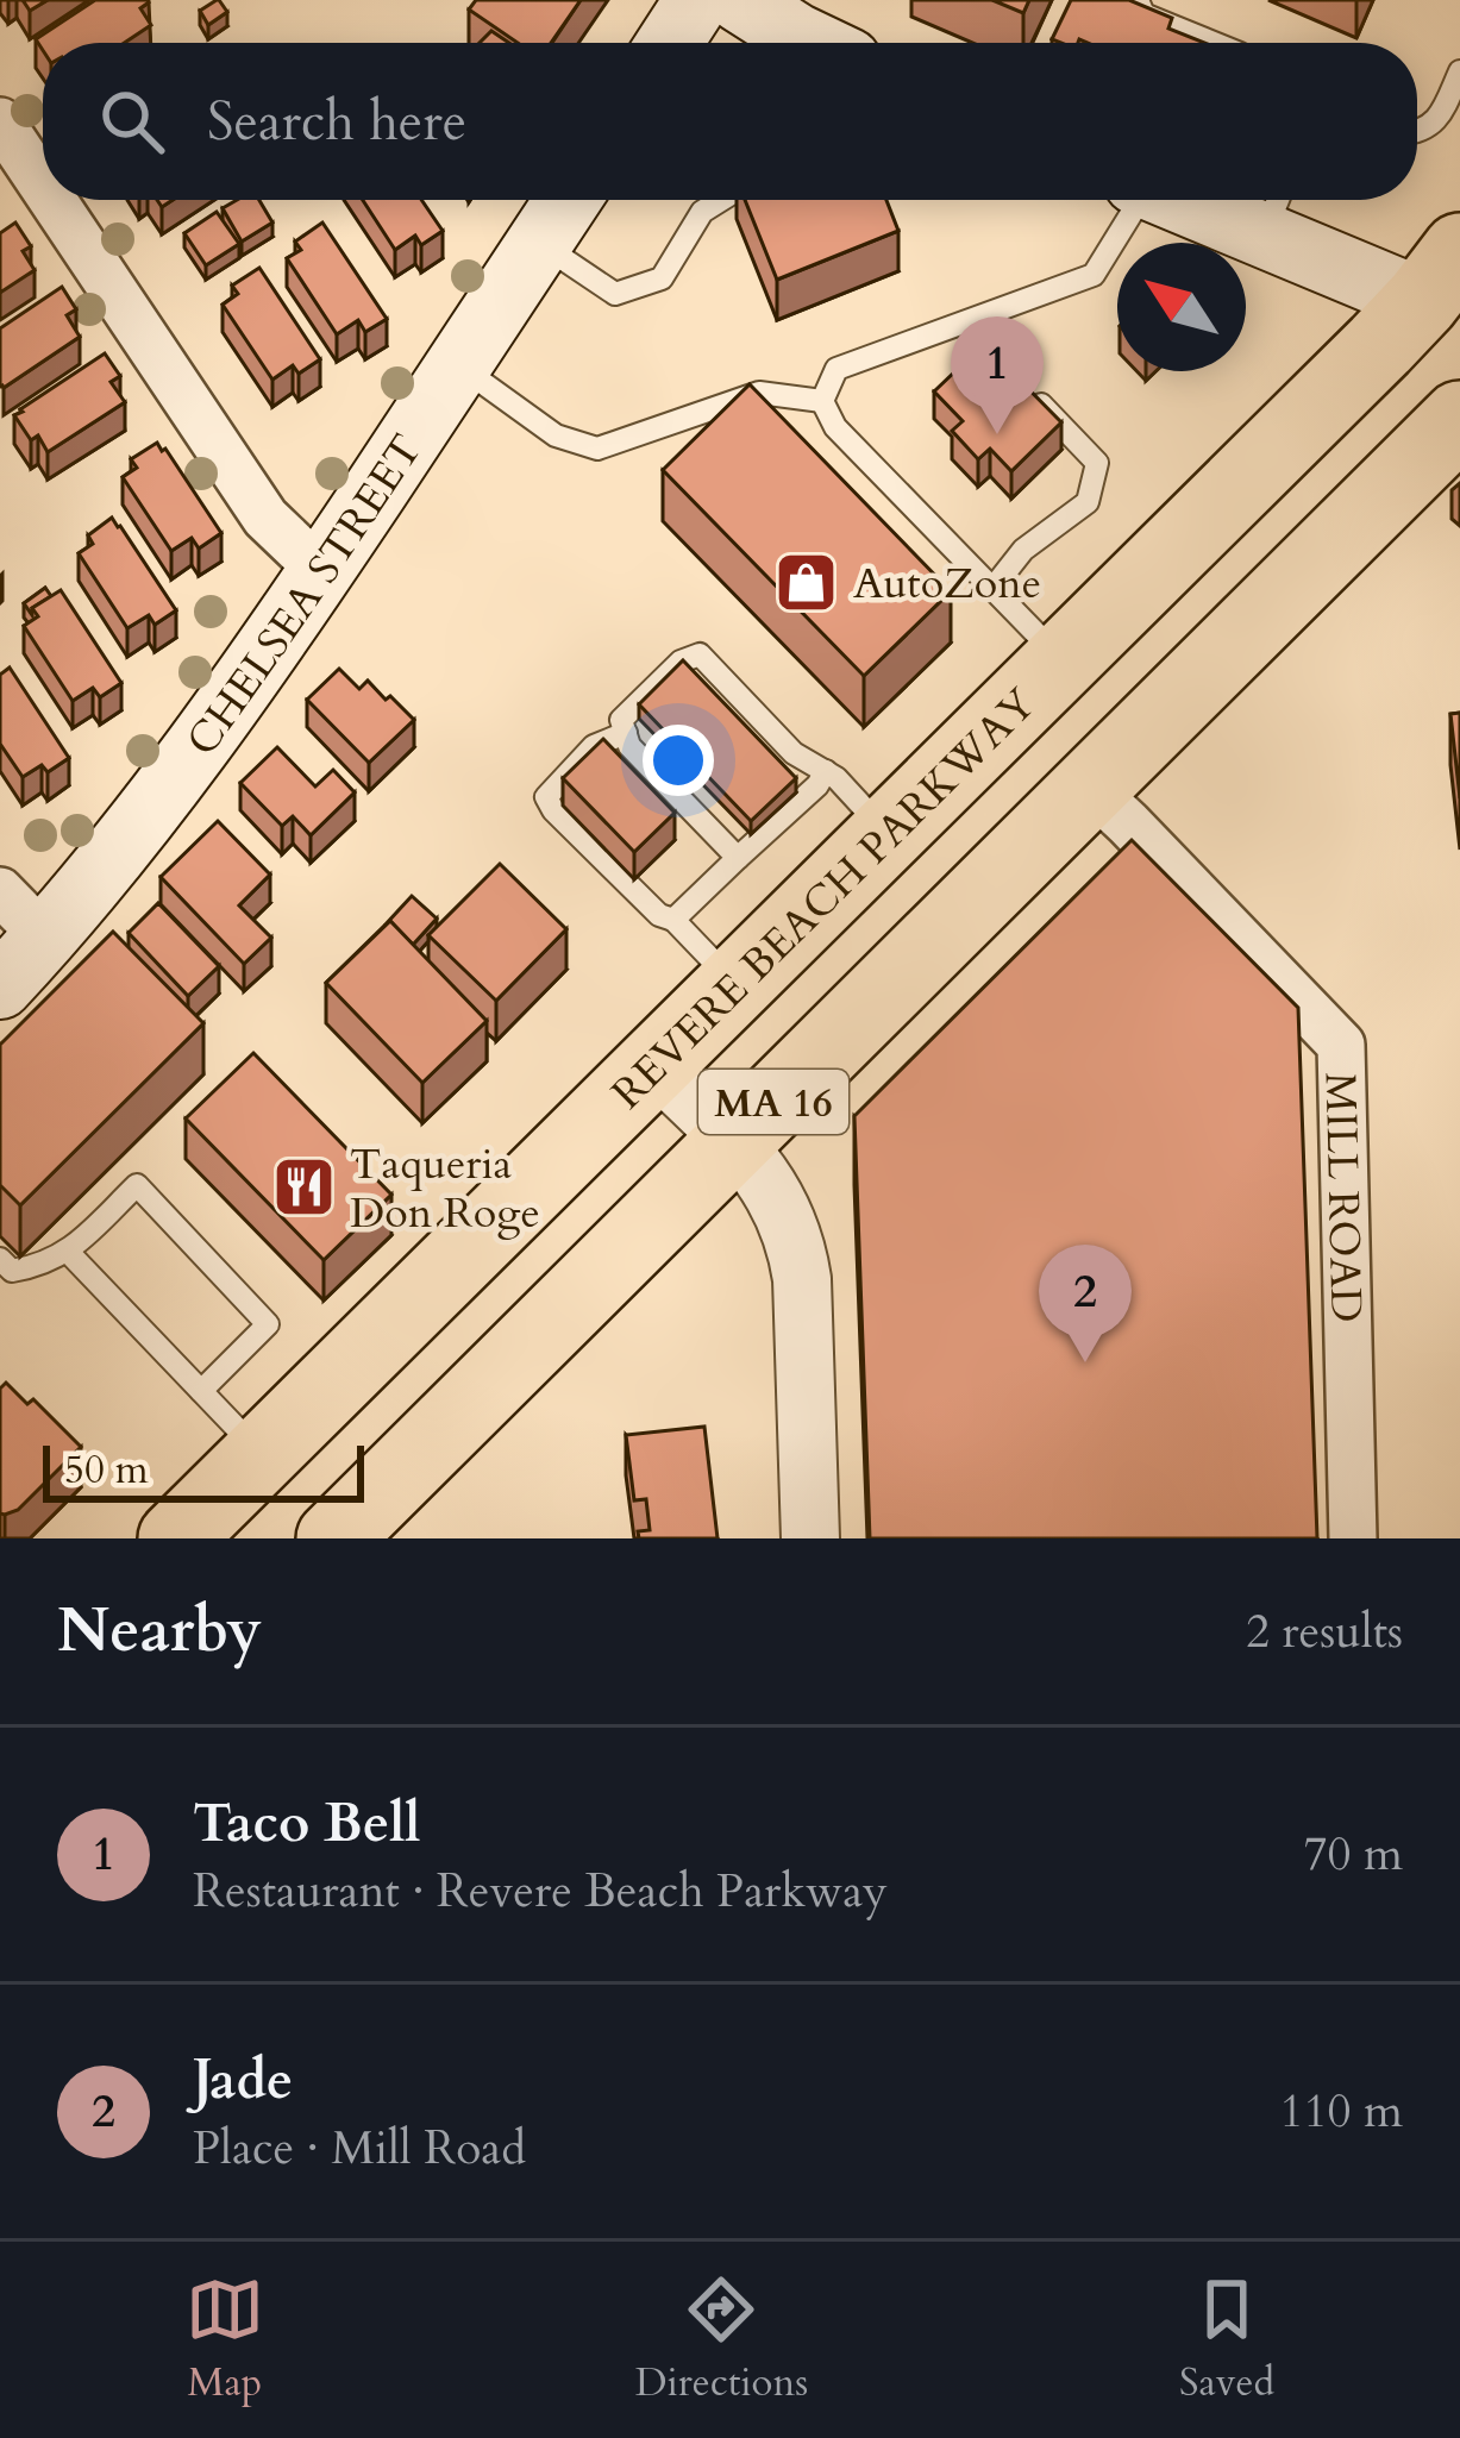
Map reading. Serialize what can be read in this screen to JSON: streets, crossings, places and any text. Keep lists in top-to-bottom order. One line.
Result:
{"streets":{"highway":["REVERE BEACH PARKWAY","MA 16"],"main road":["CHELSEA STREET"],"street":["MILL ROAD"]},"crossings":[["MA 16","MILL ROAD"]],"places":{"shop":["AutoZone"],"restaurant":["Taqueria Don Roge"]},"scale_bar":"50 m","north":"top left","page":{"search":"Search here","pins":["1","2"],"scale":"50 m","heading":["Nearby","2 results"],"list":[{"mark":"1","name":"Taco Bell","note":"Restaurant · Revere Beach Parkway","value":"70 m"},{"mark":"2","name":"Jade","note":"Place · Mill Road","value":"110 m"}],"nav":["Map","Directions","Saved"]}}
